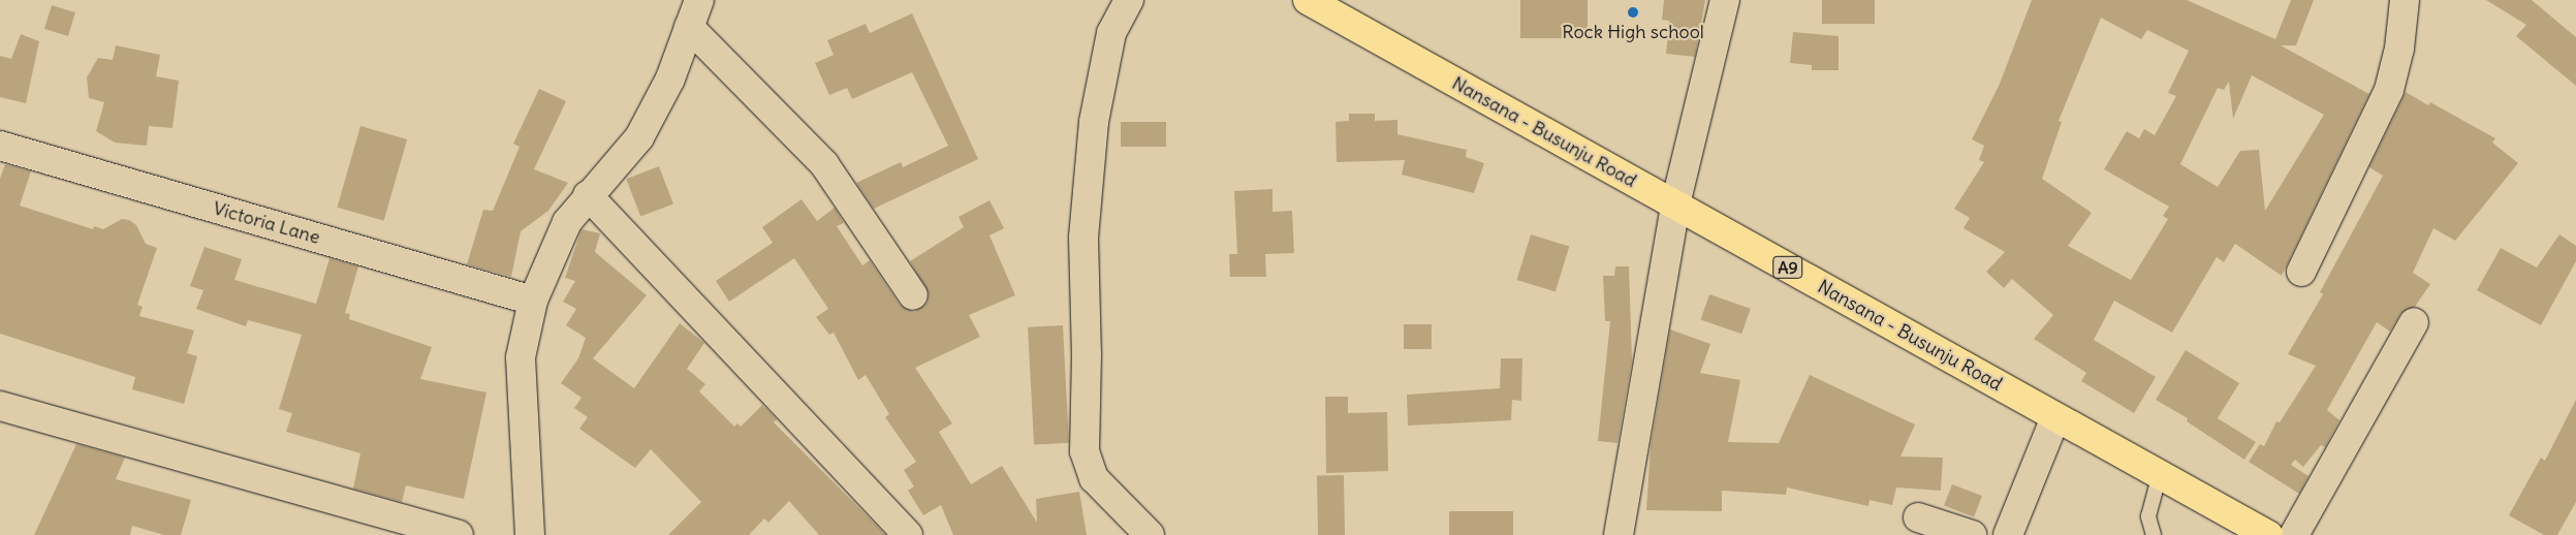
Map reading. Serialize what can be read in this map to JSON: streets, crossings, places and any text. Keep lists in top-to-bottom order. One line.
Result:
{"streets":{"main road":["Nansana - Busunju Road","A9"],"street":["Victoria Lane"]},"places":["Rock High school"]}
